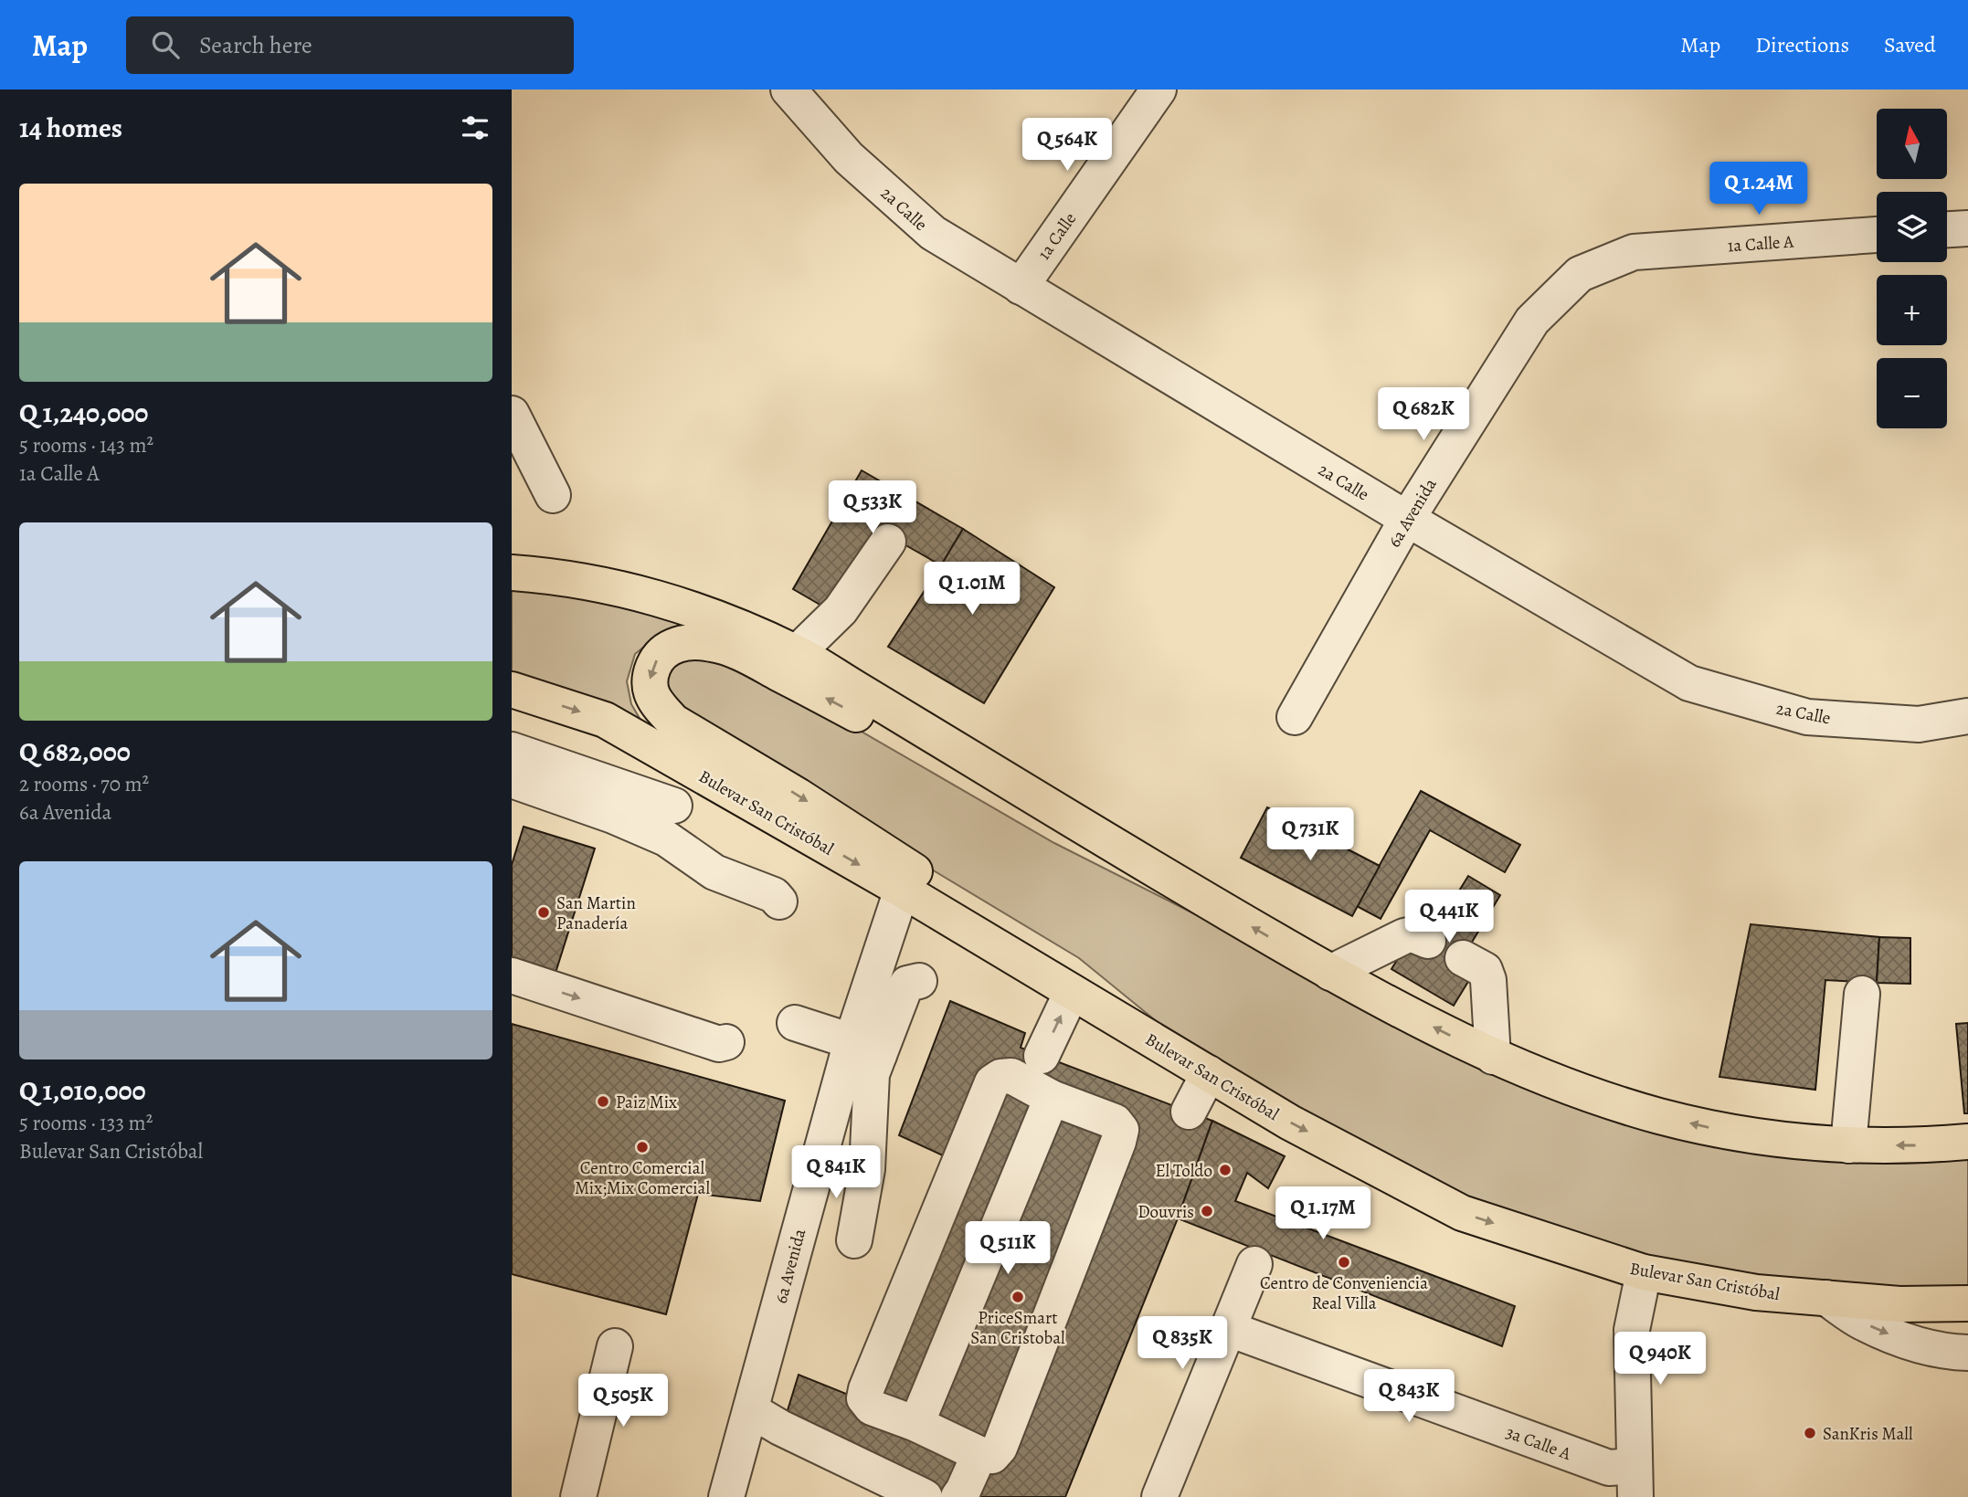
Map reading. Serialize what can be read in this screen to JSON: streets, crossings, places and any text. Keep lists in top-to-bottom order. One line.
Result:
{"streets":{"main road":["Bulevar San Cristóbal"],"street":["2a Calle","1a Calle","1a Calle A","6a Avenida","3a Calle A"]},"crossings":[["2a Calle","1a Calle"],["2a Calle","6a Avenida"],["1a Calle A","6a Avenida"],["6a Avenida","Bulevar San Cristóbal"]],"places":["San Martin Panadería","Paiz Mix","Centro Comercial Mix;Mix Comercial","El Toldo","Douvris","Centro de Conveniencia Real Villa","PriceSmart San Cristobal","SanKris Mall"],"north":"top","page":{"header":"Map","search":"Search here","nav":["Map","Directions","Saved"],"heading":"14 homes","map_buttons":["+","−"],"price":["Q 564K","Q 1.24M","Q 682K","Q 533K","Q 1.01M","Q 731K","Q 441K","Q 841K","Q 1.17M","Q 511K","Q 835K","Q 940K","Q 843K","Q 505K"],"list":[{"name":"Q 1,240,000","note":"5 rooms · 143 m² · 1a Calle A"},{"name":"Q 682,000","note":"2 rooms · 70 m² · 6a Avenida"},{"name":"Q 1,010,000","note":"5 rooms · 133 m² · Bulevar San Cristóbal"}]}}
